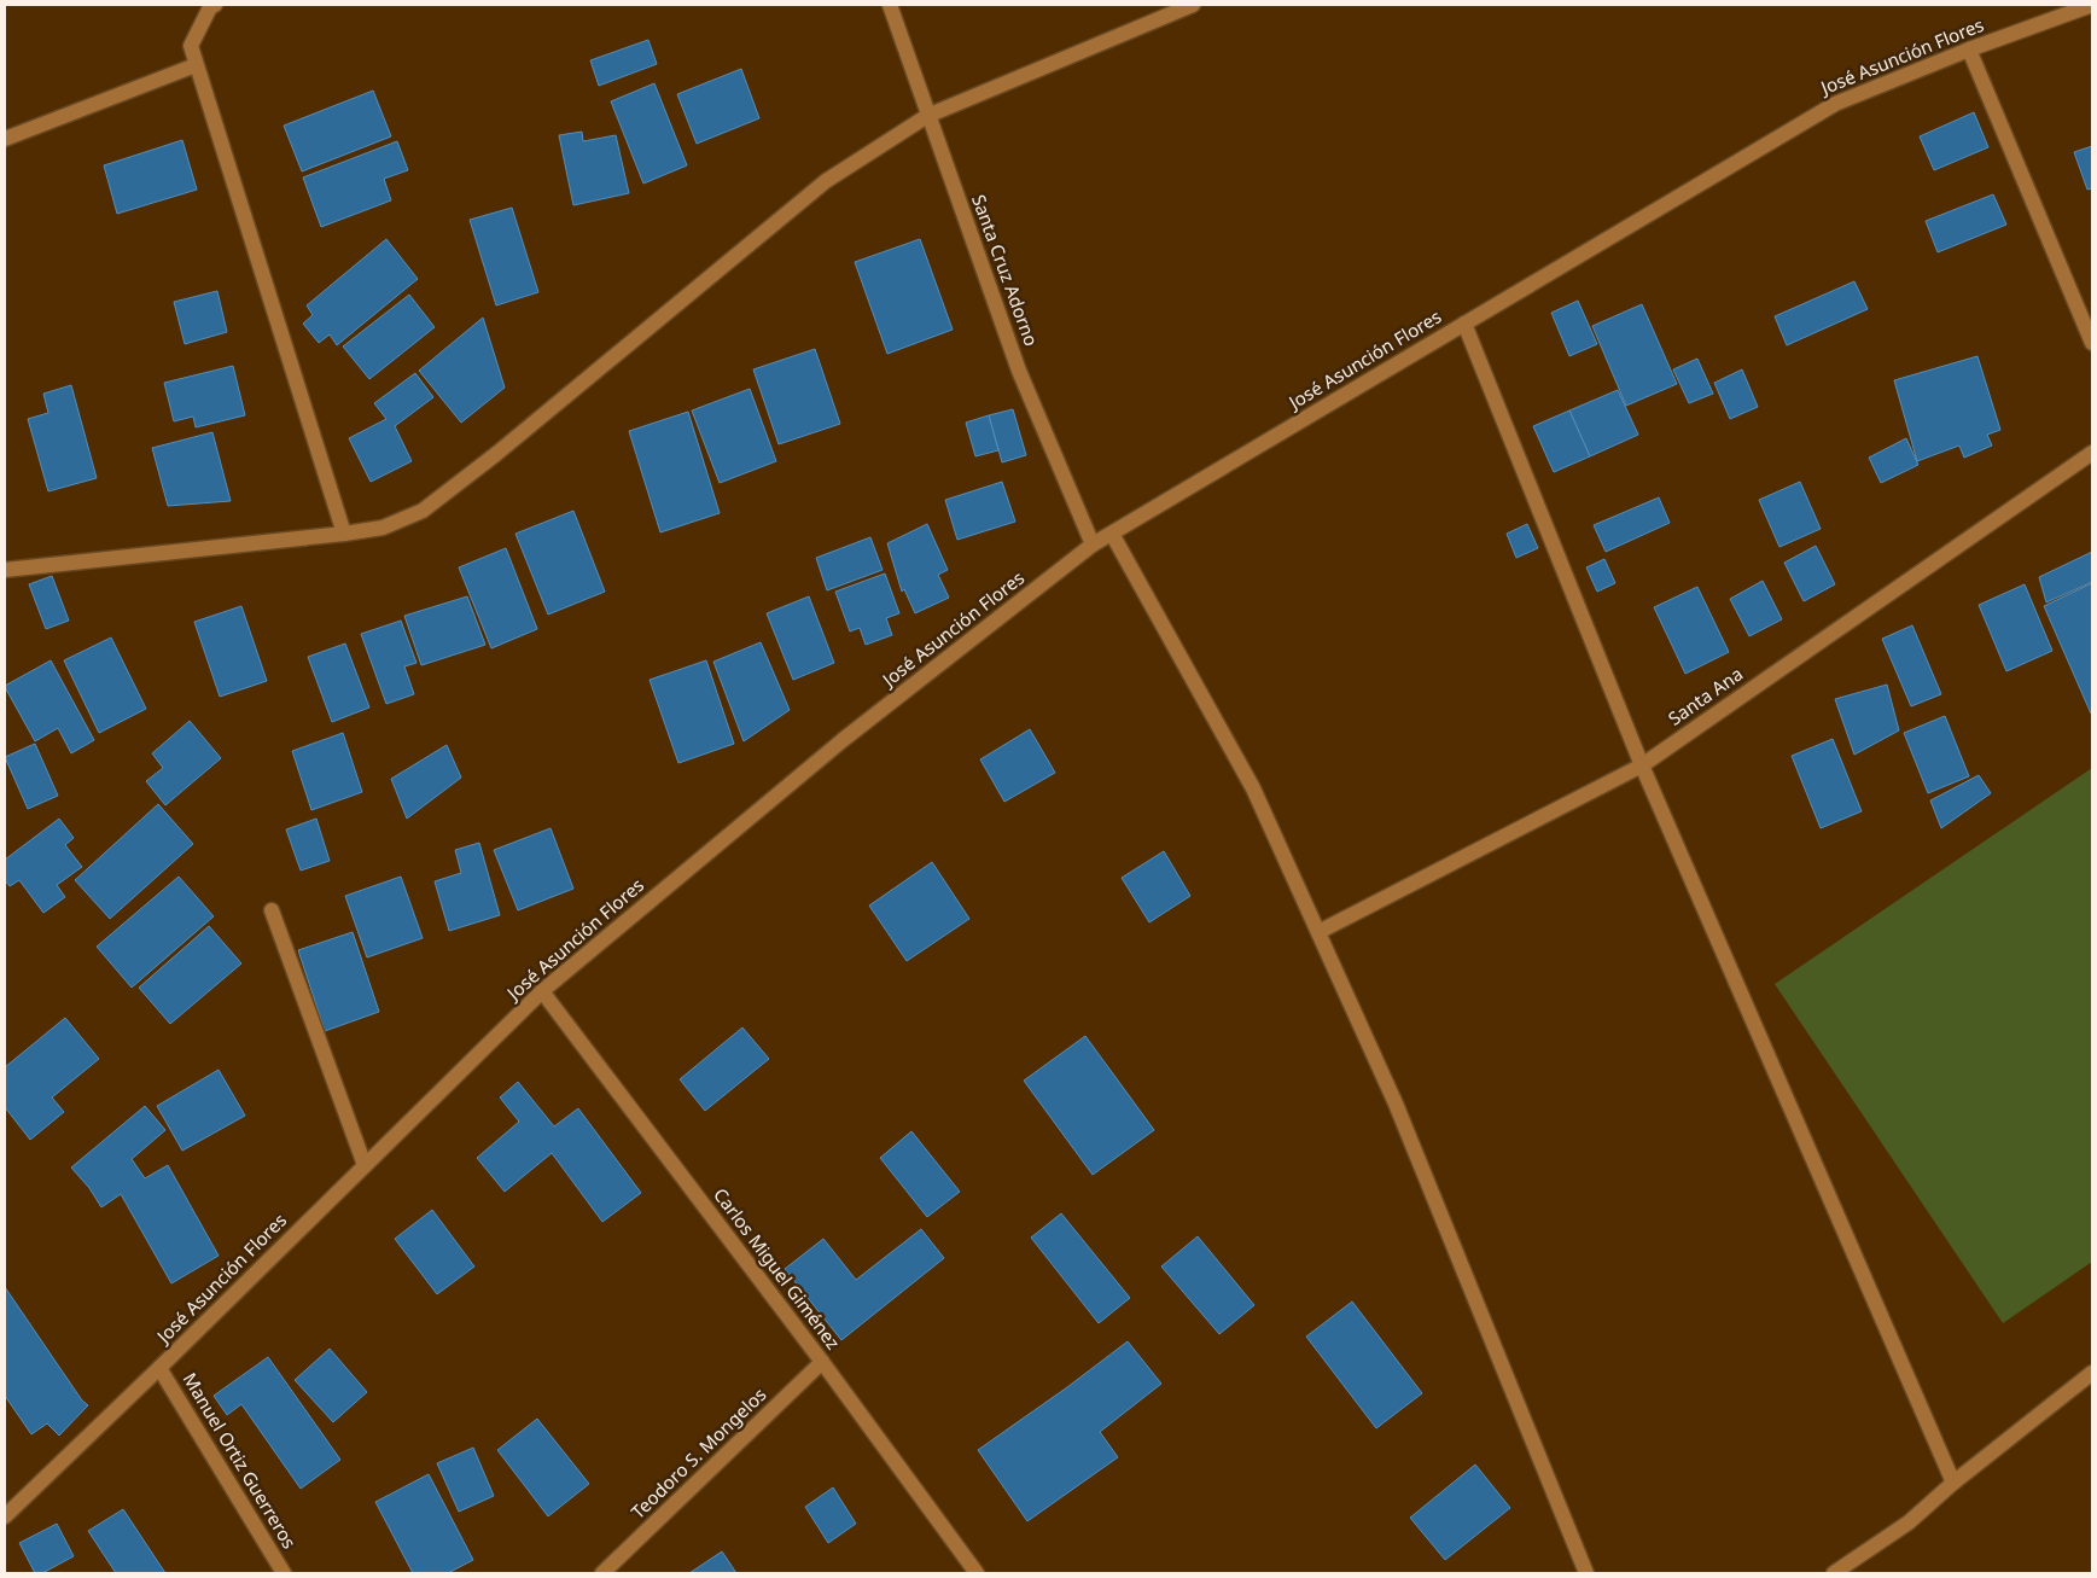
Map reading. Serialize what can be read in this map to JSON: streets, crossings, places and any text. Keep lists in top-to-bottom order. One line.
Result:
{"streets":{"street":["José Asunción Flores","Santa Cruz Adorno","Santa Ana","Carlos Miguel Giménez","Teodoro S. Mongelos","Manuel Ortiz Guerreros"]},"crossings":[["José Asunción Flores","Santa Cruz Adorno"],["José Asunción Flores","Carlos Miguel Giménez"],["José Asunción Flores","Manuel Ortiz Guerreros"],["Carlos Miguel Giménez","Teodoro S. Mongelos"]]}
